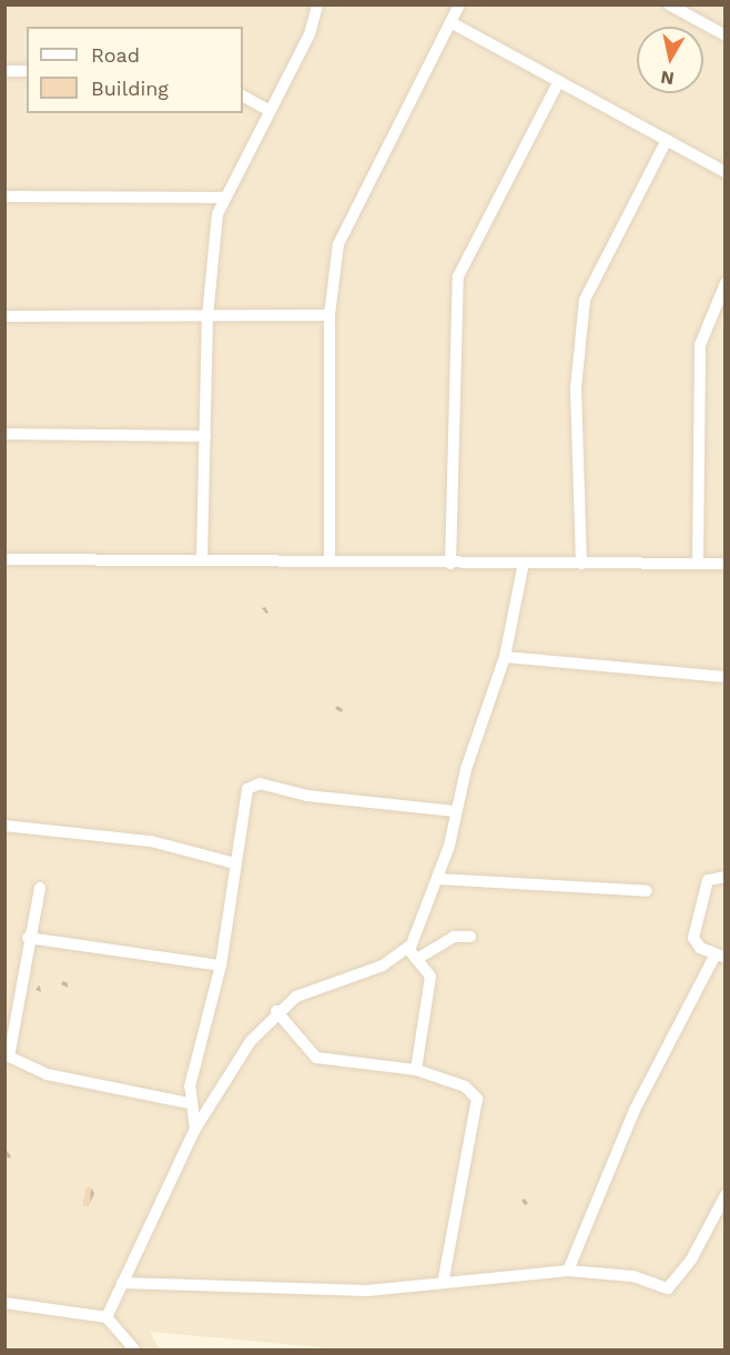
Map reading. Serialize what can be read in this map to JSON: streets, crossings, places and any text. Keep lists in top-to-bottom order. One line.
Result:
{"legend":["Road","Building"],"north":"bottom"}
